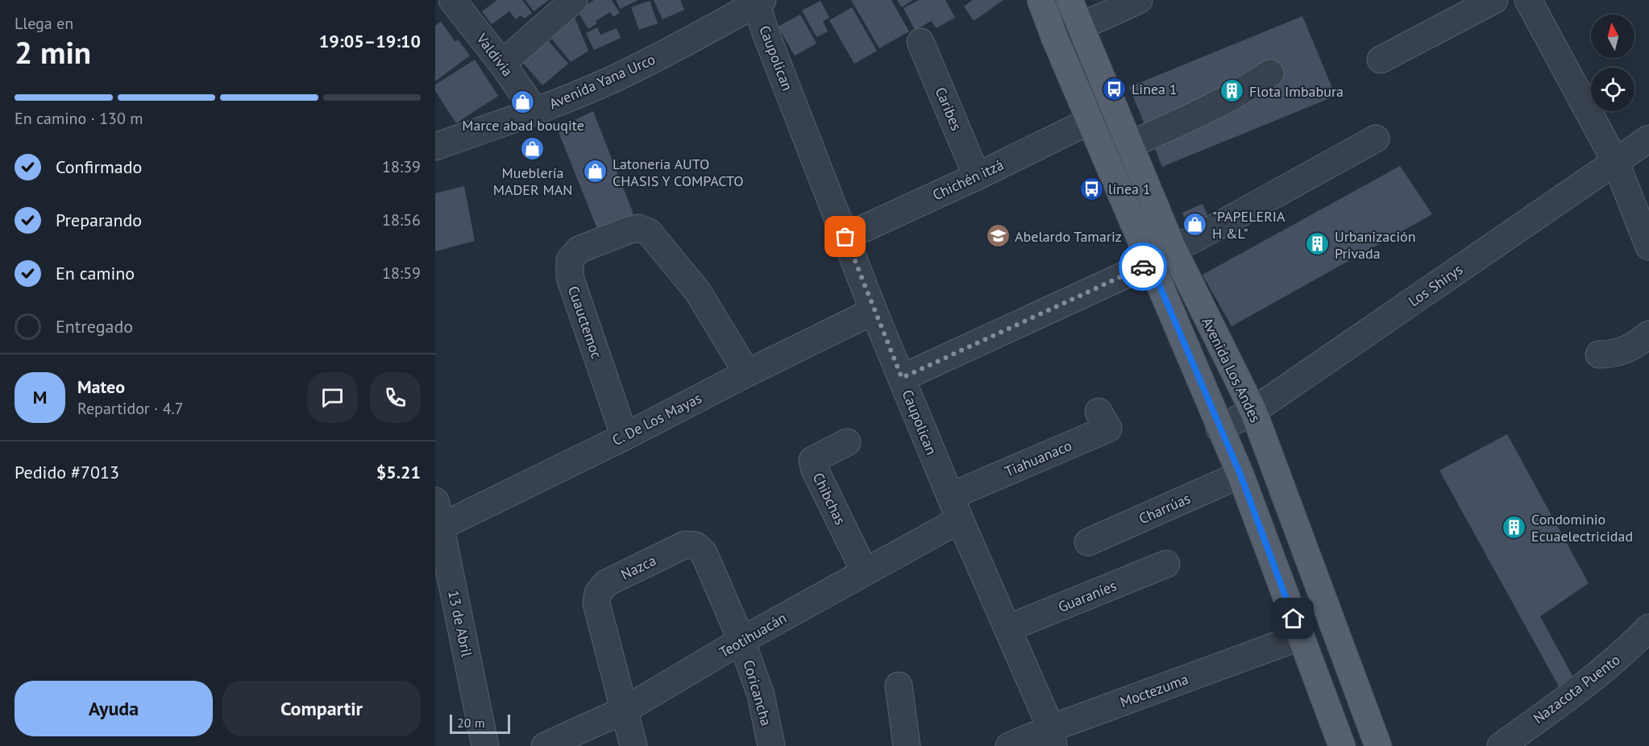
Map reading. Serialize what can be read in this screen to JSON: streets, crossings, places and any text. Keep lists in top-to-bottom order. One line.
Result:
{"streets":{"main road":["Avenida Los Andes"],"street":["Valdivia","Caupolican","Avenida Yana Urco","Caribes","Chichén itzá","Los Shirys","Cuauctemoc","C. De Los Mayas","Tiahuanaco","Chibchas","Charrúas","Nazca","Guaraníes","13 de Abril","Teotihuacán","Nazacota Puento","Moctezuma","Coricancha"]},"crossings":[["Valdivia","Avenida Yana Urco"],["Caupolican","Avenida Yana Urco"],["Caupolican","Chichén itzá"],["Caupolican","C. De Los Mayas"],["Caupolican","Tiahuanaco"],["Caupolican","Guaraníes"],["Caupolican","Teotihuacán"],["Caupolican","Moctezuma"],["Caribes","Chichén itzá"],["Los Shirys","Avenida Los Andes"],["Cuauctemoc","C. De Los Mayas"],["C. De Los Mayas","13 de Abril"],["Tiahuanaco","Teotihuacán"],["Chibchas","Teotihuacán"],["Nazca","Teotihuacán"],["Nazca","Coricancha"],["Teotihuacán","Coricancha"]],"places":{"bus stop":["Linea 1","línea 1"],"building":["Flota Imbabura","Urbanización Privada","Condominio Ecuaelectricidad"],"shop":["Marce abad bouqite","Mueblería MADER MAN","Latonería AUTO CHASIS Y COMPACTO","\"PAPELERIA H &L\""],"school or university":["Abelardo Tamariz"]},"scale_bar":"20 m","north":"top","page":{"heading":["2 min","Llega en","19:05–19:10"],"panel":["Mateo","Repartidor · 4.7","Pedido #7013","$5.21"],"bar":"En camino · 130 m","list":[["Confirmado","18:39"],["Preparando","18:56"],["En camino","18:59"],"Entregado"],"round":"M","buttons":["Ayuda","Compartir"],"scale":"20 m"}}
